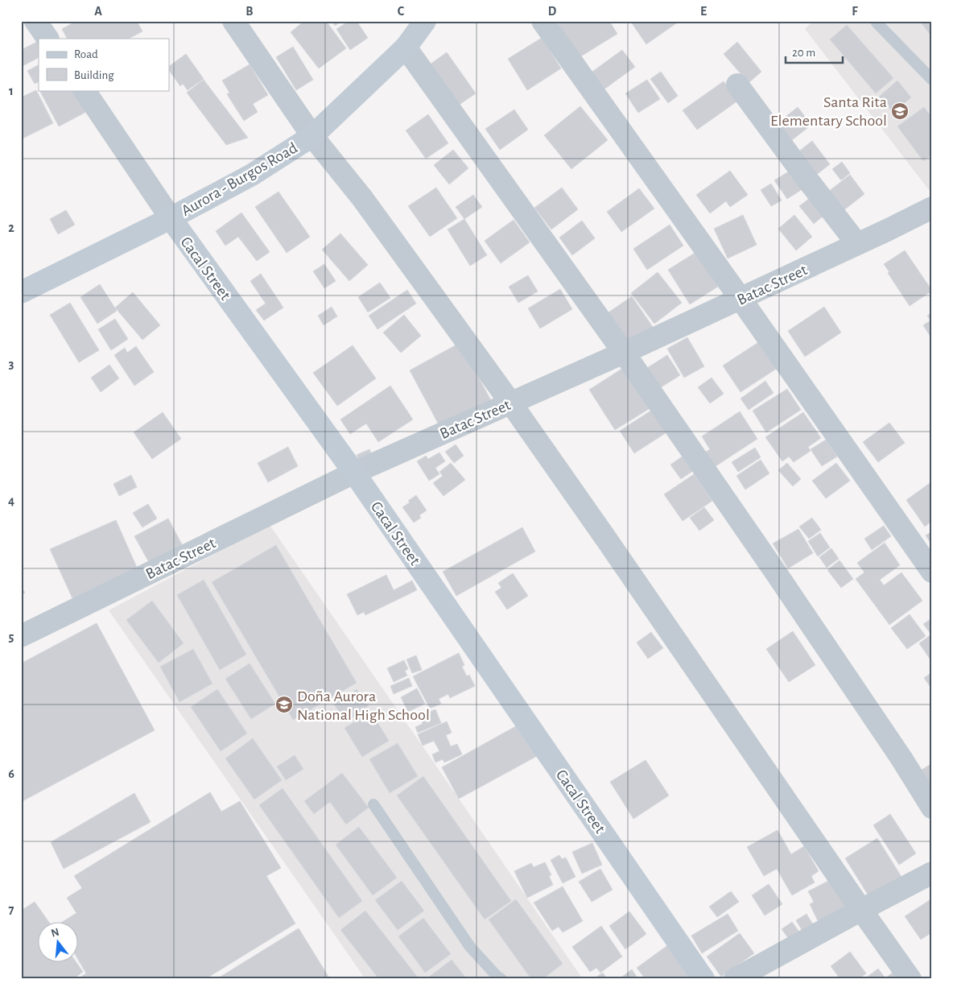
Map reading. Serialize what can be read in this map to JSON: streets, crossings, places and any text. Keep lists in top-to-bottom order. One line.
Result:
{"streets":{"street":["Aurora - Burgos Road","Cacal Street","Batac Street"]},"crossings":[["Aurora - Burgos Road","Cacal Street"],["Cacal Street","Batac Street"]],"places":{"school or university":["Santa Rita Elementary School","Doña Aurora National High School"]},"legend":["Road","Building"],"scale_bar":"20 m","north":"top","grid":{"columns":["A","B","C","D","E","F"],"rows":["1","2","3","4","5","6","7"]}}
